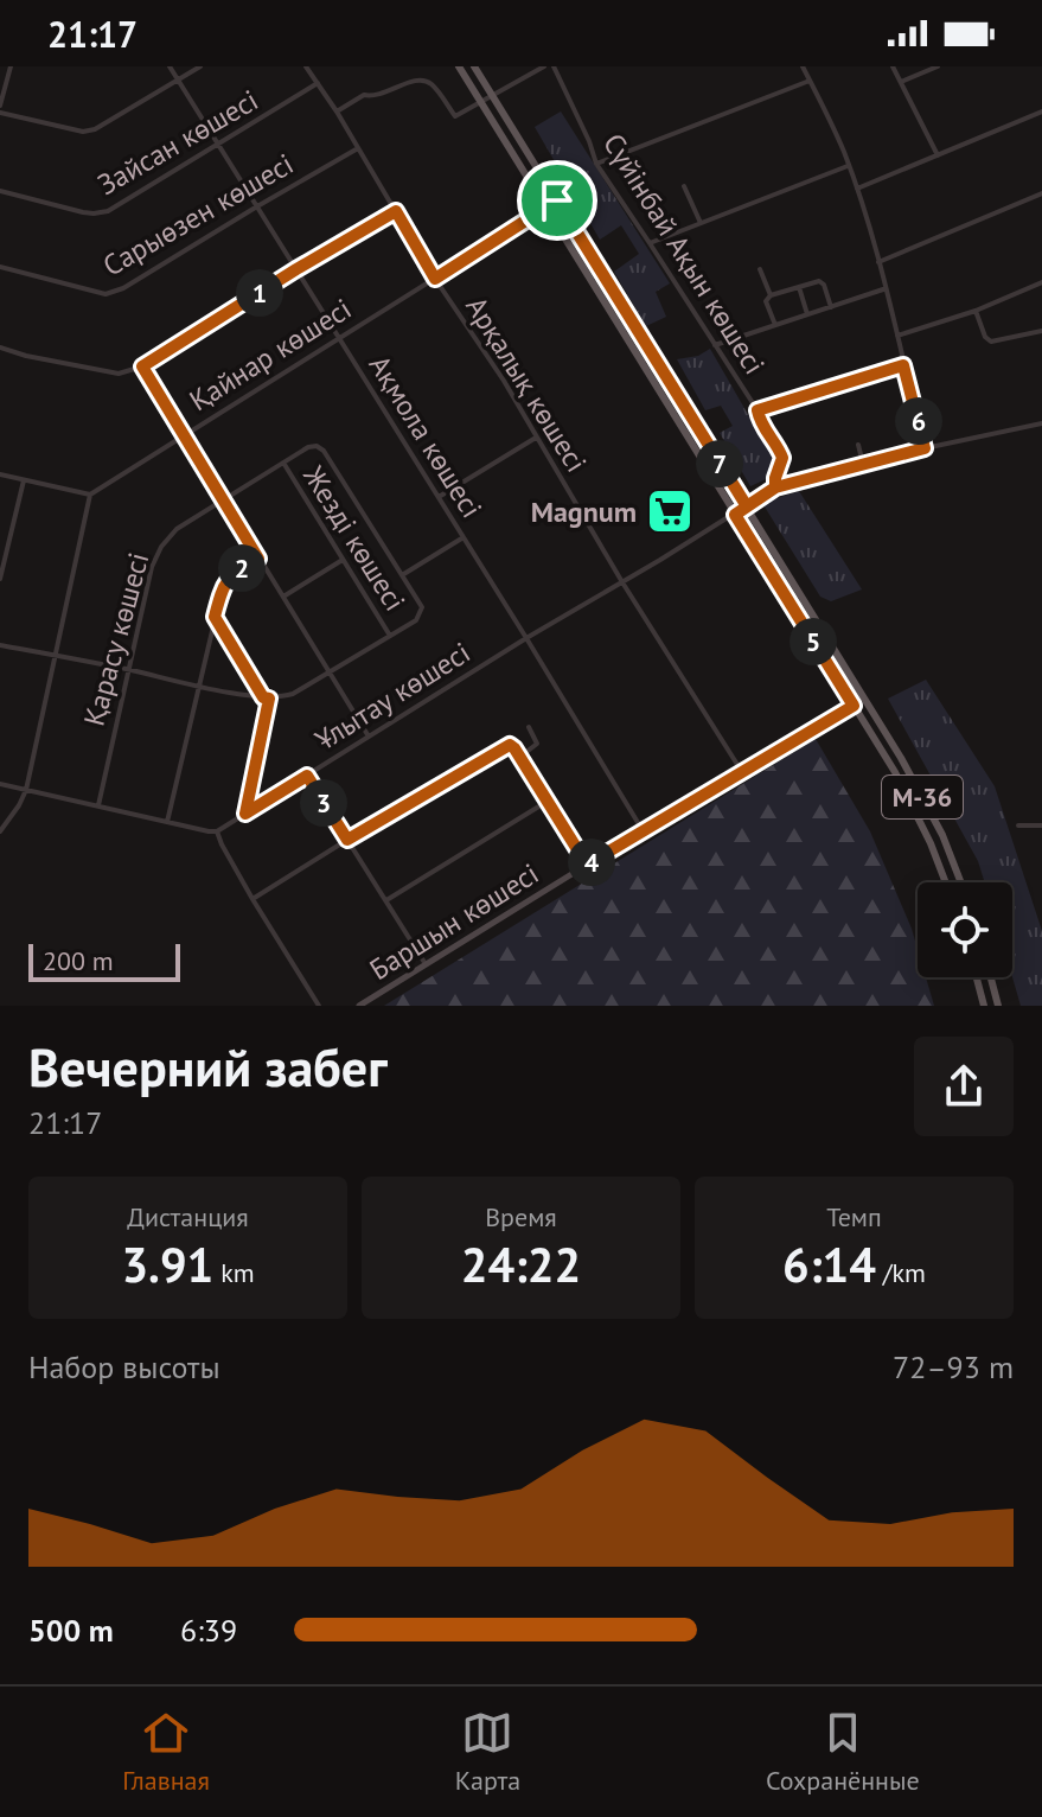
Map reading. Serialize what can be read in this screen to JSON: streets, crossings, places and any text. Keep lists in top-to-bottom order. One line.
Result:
{"streets":{"main road":["M-36"],"street":["Зайсан көшесі","Сарыөзен көшесі","Сүйінбай Ақын көшесі","Қайнар көшесі","Арқалық көшесі","Ақмола көшесі","Жезді көшесі","Қарасу көшесі","Ұлытау көшесі","Баршын көшесі"]},"crossings":[["Зайсан көшесі","Арқалық көшесі"],["Зайсан көшесі","Ақмола көшесі"],["Сарыөзен көшесі","Арқалық көшесі"],["Сарыөзен көшесі","Ақмола көшесі"],["Сүйінбай Ақын көшесі","Ұлытау көшесі"],["Қайнар көшесі","Арқалық көшесі"],["Қайнар көшесі","Ақмола көшесі"],["Қайнар көшесі","M-36"],["Арқалық көшесі","Ұлытау көшесі"],["Арқалық көшесі","Баршын көшесі"],["Ақмола көшесі","Ұлытау көшесі"],["Ақмола көшесі","Баршын көшесі"],["Жезді көшесі","Қарасу көшесі"],["Ұлытау көшесі","M-36"],["M-36","Баршын көшесі"]],"places":{"supermarket":["Magnum"]},"scale_bar":"200 m","page":{"status":"21:17","pins":["1","6","7","2","5","3","4"],"scale":"200 m","heading":["Вечерний забег","21:17"],"stats":[["Дистанция","3.91 km"],["Время","24:22"],["Темп","6:14 /km"]],"chart":["Набор высоты","72–93 m"],"list":[{"name":"500 m","note":"6:39"}],"tabs":["Главная","Карта","Сохранённые"]}}
